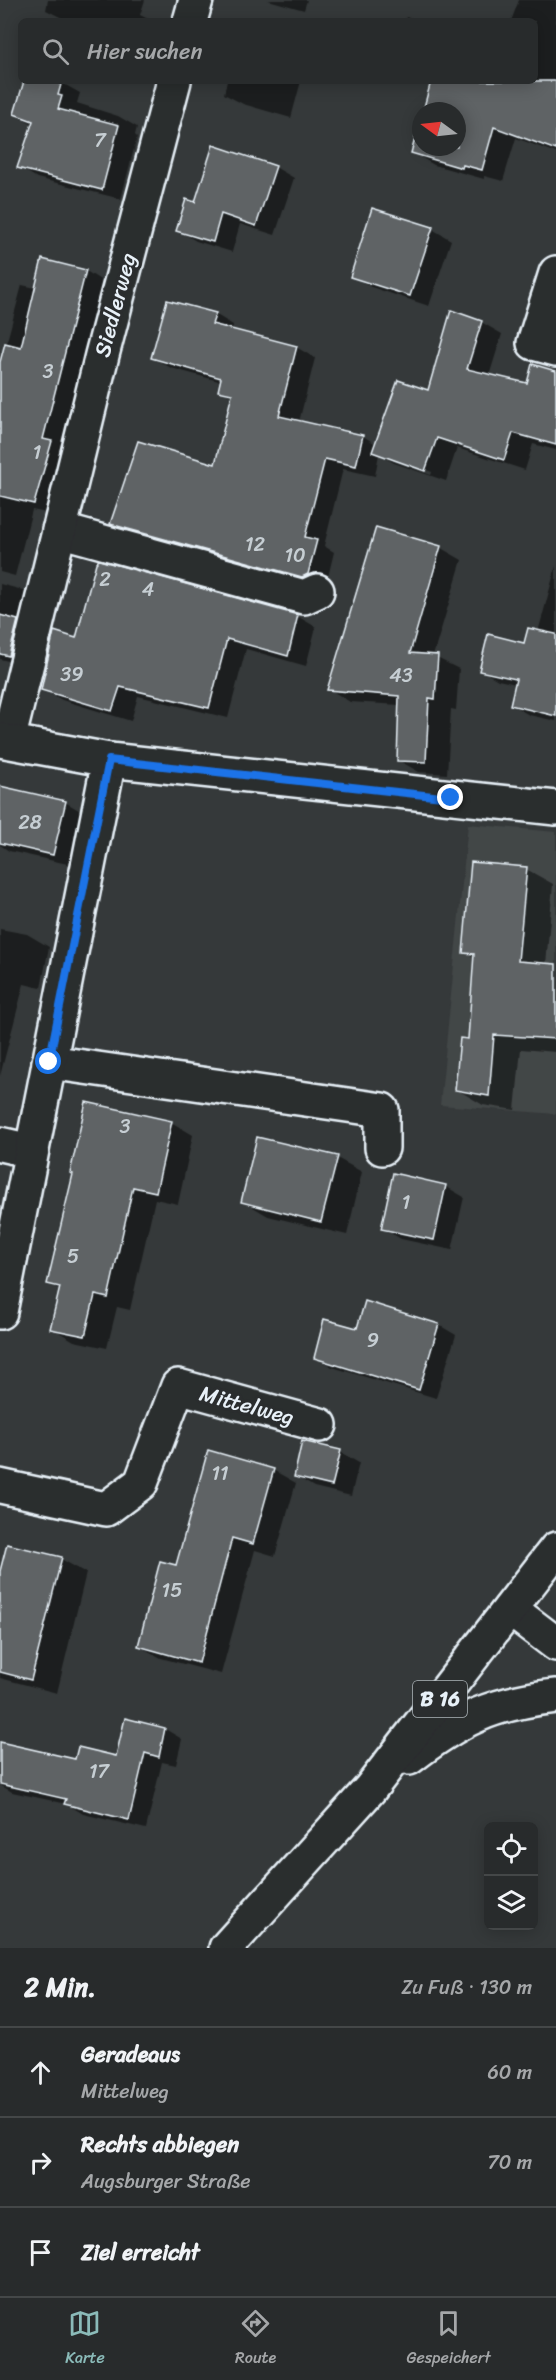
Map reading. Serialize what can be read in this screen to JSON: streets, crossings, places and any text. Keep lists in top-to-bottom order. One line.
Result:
{"streets":{"street":["Siedlerweg","Mittelweg","B 16"]},"house_numbers":["7","3","1","12","10","2","4","39","43","28","3","1","5","9","11","15","17"],"north":"left","page":{"search":"Hier suchen","heading":["2 Min.","Zu Fuß · 130 m"],"list":[["Geradeaus","Mittelweg","60 m"],["Rechts abbiegen","Augsburger Straße","70 m"],"Ziel erreicht"],"nav":["Karte","Route","Gespeichert"]}}
